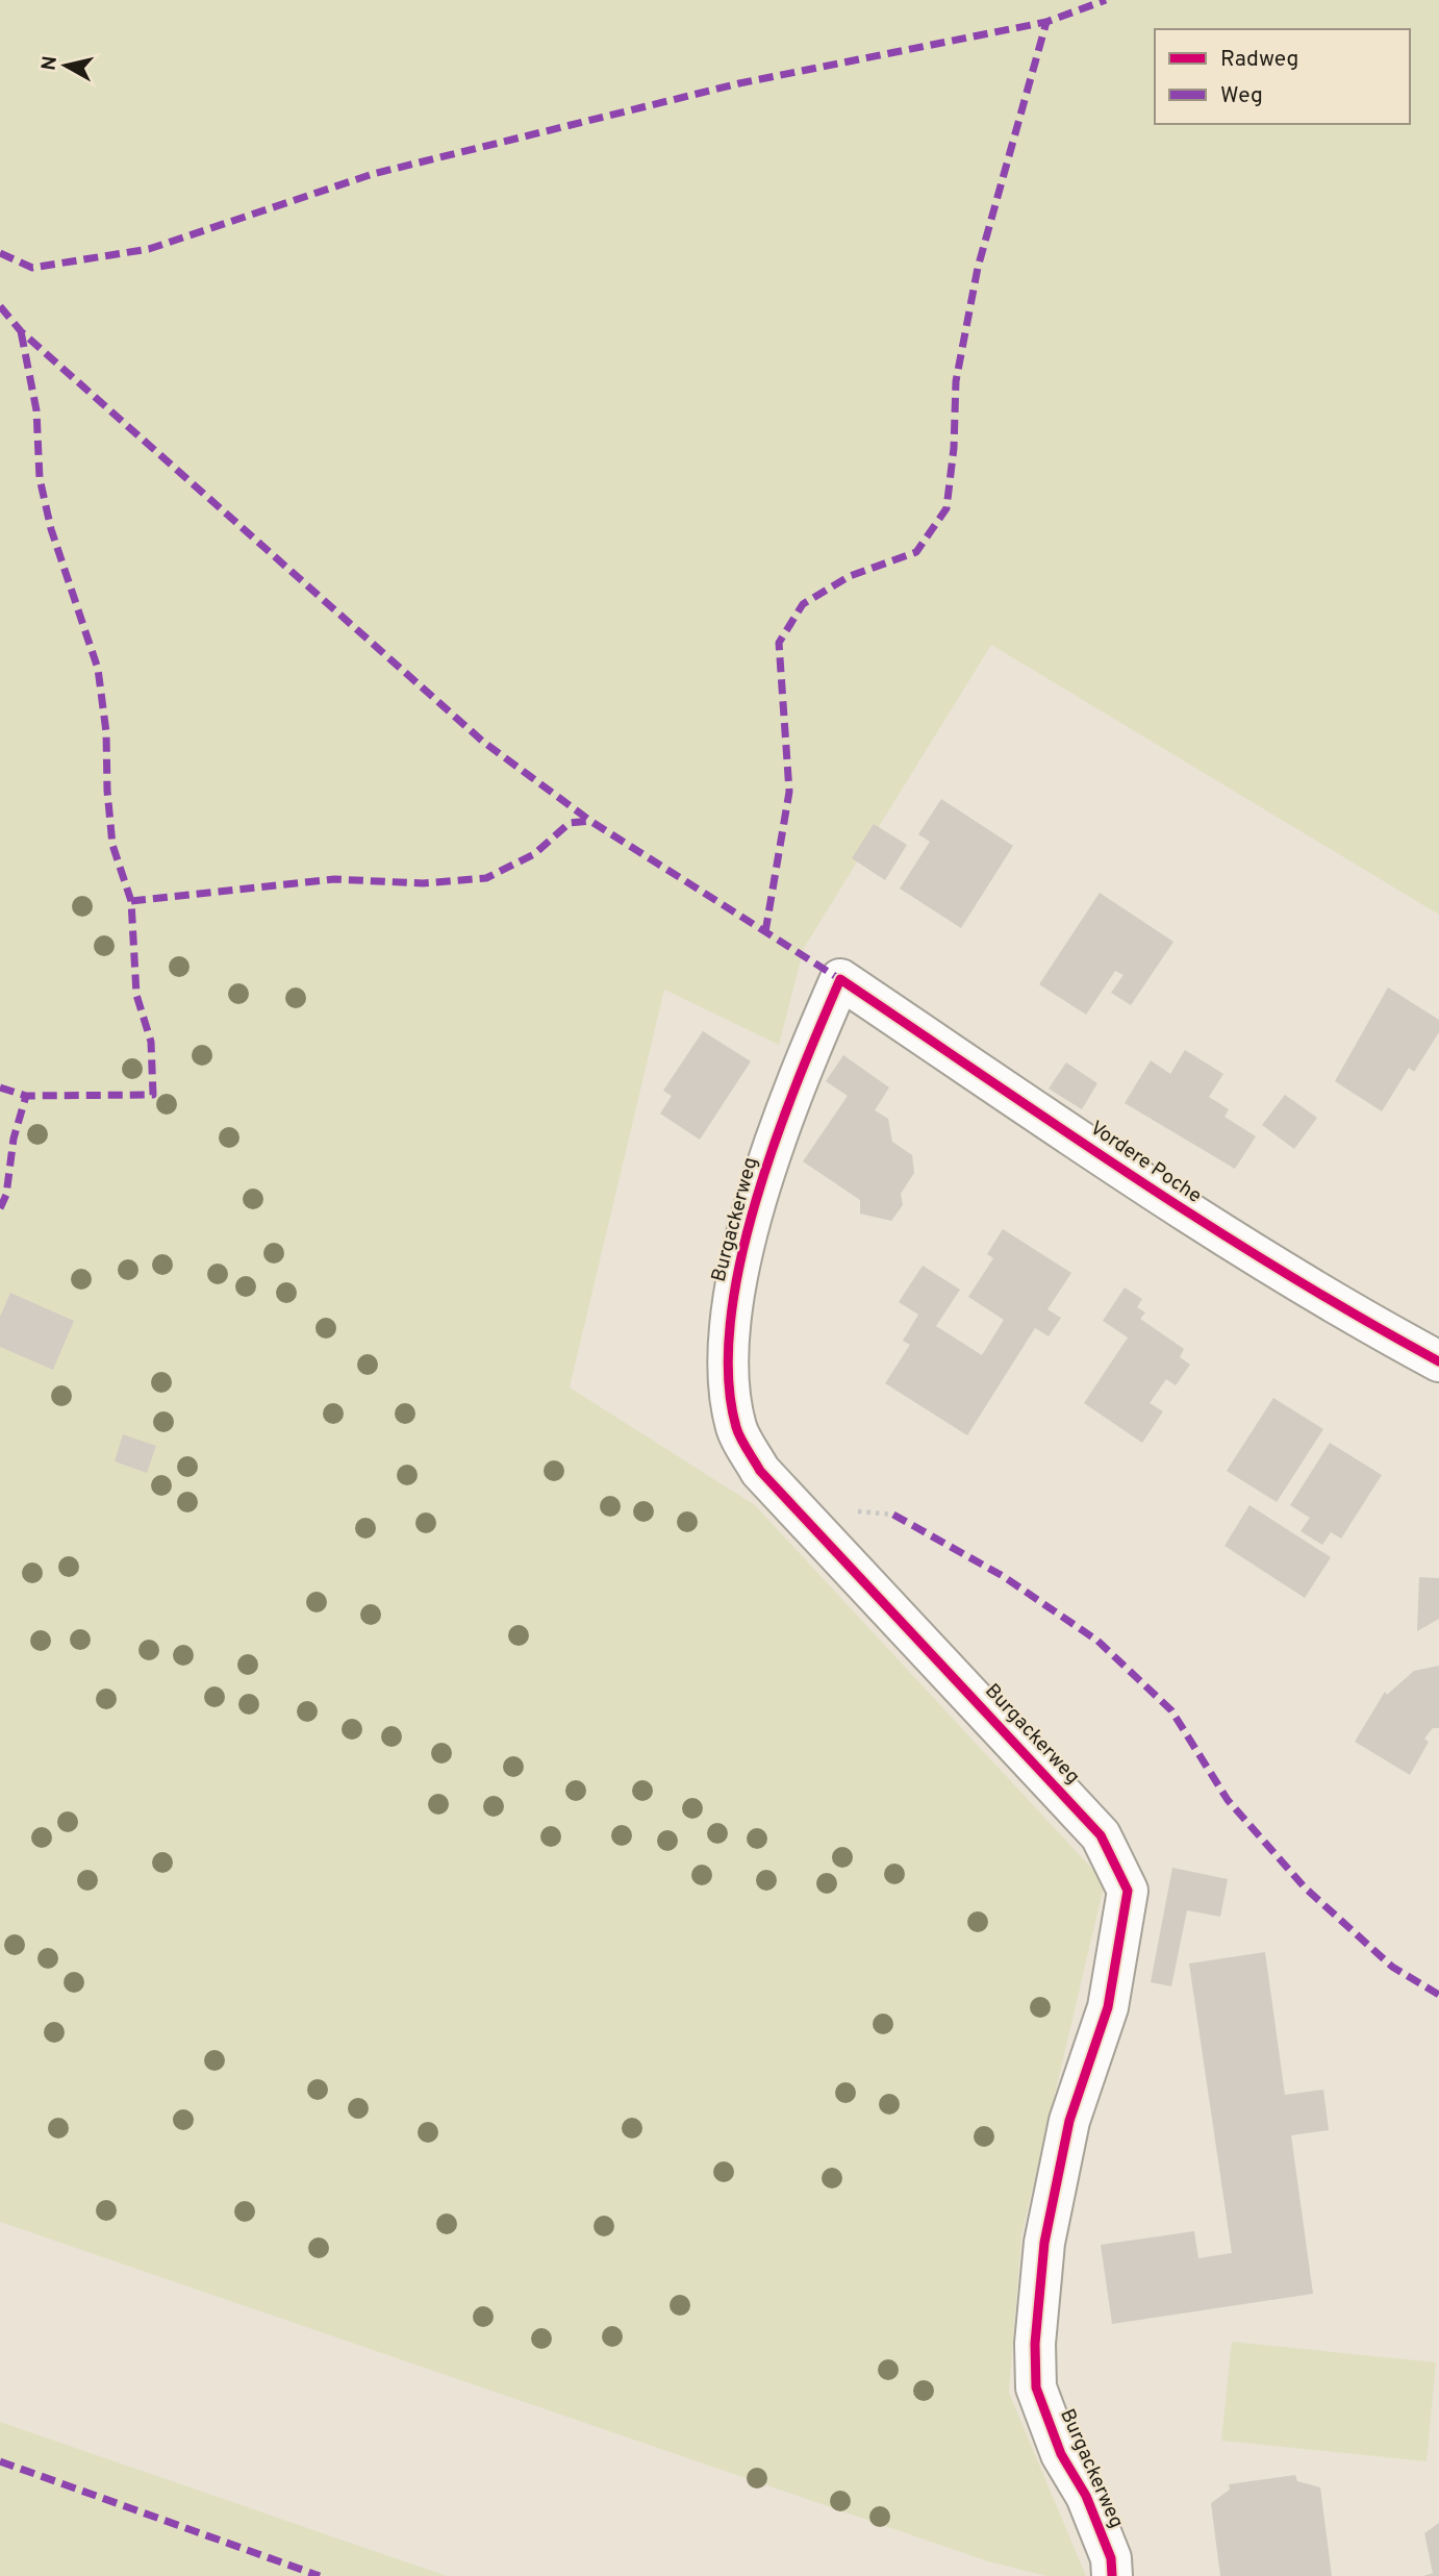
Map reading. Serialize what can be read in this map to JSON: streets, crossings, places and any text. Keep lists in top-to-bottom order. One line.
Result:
{"streets":{"street":["Vordere Poche","Burgackerweg"]},"crossings":[["Vordere Poche","Burgackerweg"]],"legend":["Radweg","Weg"],"north":"left"}
